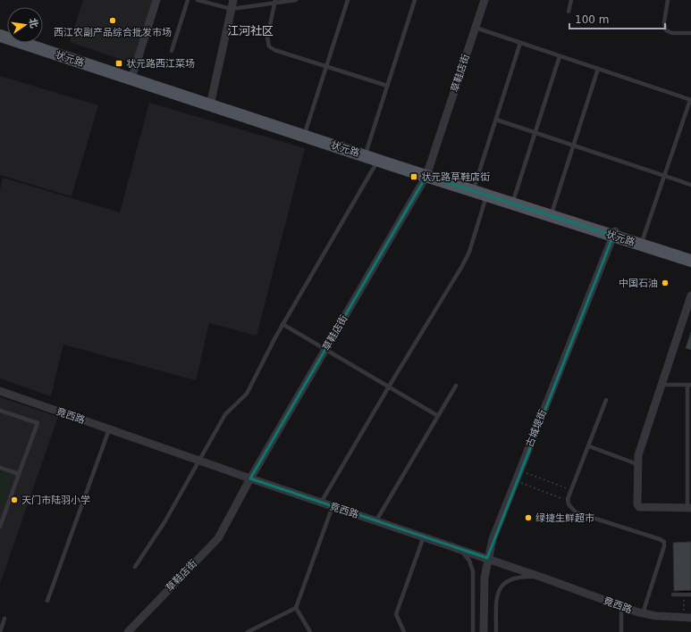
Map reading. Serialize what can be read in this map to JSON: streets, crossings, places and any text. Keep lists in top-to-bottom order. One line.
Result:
{"streets":{"main road":["状元路"],"street":["草鞋店街","竟西路","古城堤街"]},"crossings":[["状元路","草鞋店街"],["状元路","古城堤街"],["草鞋店街","竟西路"],["竟西路","古城堤街"]],"districts":["江河社区"],"places":{"other":["西江农副产品综合批发市场","中国石油","天门市陆羽小学","绿捷生鲜超市"],"transit":["状元路西江菜场","状元路草鞋店街"]},"scale_bar":"100 m","north":"right"}
